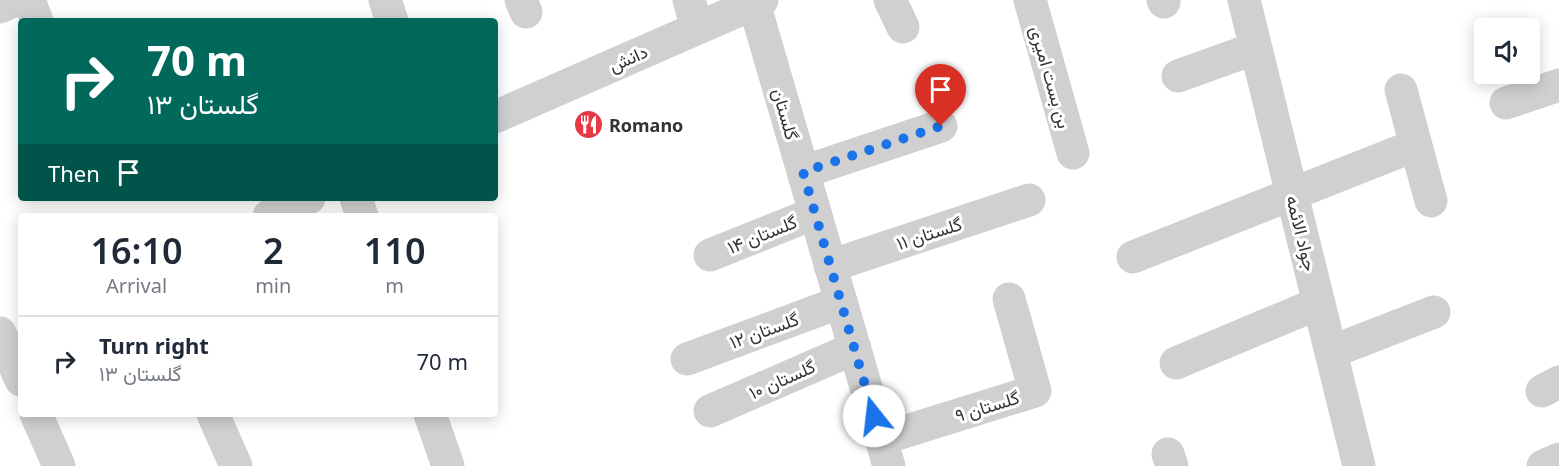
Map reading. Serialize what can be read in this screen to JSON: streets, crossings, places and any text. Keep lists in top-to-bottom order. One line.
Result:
{"streets":{"street":["دانش","بن بست امیری","گلستان","گلستان ۱۱","جواد الائمه","گلستان ۱۴","گلستان ۱۲","گلستان ۱۰","گلستان ۹"]},"crossings":[["دانش","گلستان"],["گلستان","گلستان ۱۱"],["گلستان","گلستان ۱۴"],["گلستان","گلستان ۱۲"],["گلستان","گلستان ۱۰"],["گلستان","گلستان ۹"]],"places":{"restaurant":["Romano"]},"page":{"turn":["70 m","گلستان ۱۳"],"then":"Then","eta":["16:10","Arrival","2","min","110","m"],"list":[{"name":"Turn right","note":"گلستان ۱۳","value":"70 m"}]}}
